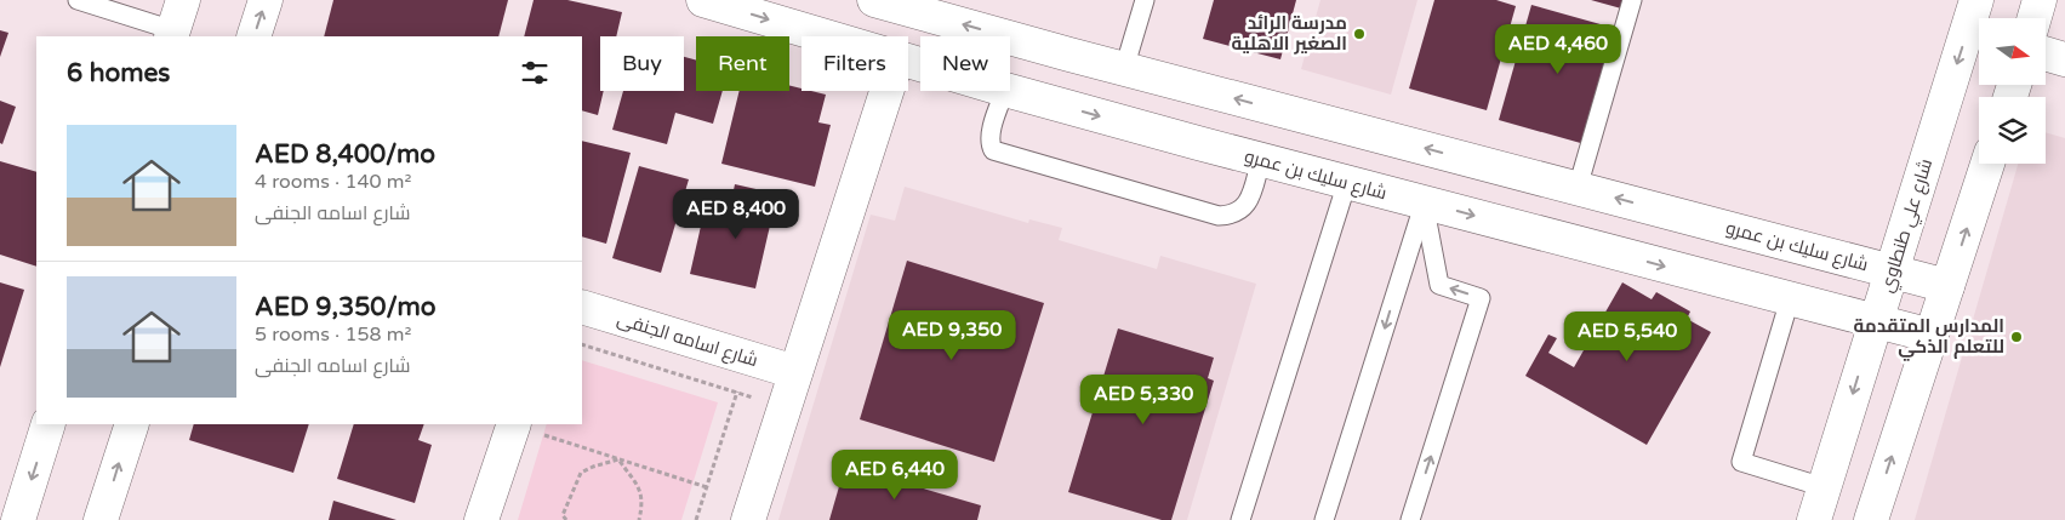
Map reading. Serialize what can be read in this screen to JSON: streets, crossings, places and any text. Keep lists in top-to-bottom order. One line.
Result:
{"streets":{"street":["شارع سليك بن عمرو","شارع علي طنطاوي","شارع اسامه الجنفى"]},"crossings":[["شارع سليك بن عمرو","شارع علي طنطاوي"]],"places":["مدرسة الرائد الصغير الاهلية","المدارس المتقدمة للتعلم الذكي"],"north":"right","page":{"price":["AED 4,460","AED 8,400","AED 9,350","AED 5,540","AED 5,330","AED 6,440"],"chip":["Buy","Rent","Filters","New"],"heading":"6 homes","list":[{"name":"AED 8,400/mo","note":"4 rooms · 140 m² · شارع اسامه الجنفى"},{"name":"AED 9,350/mo","note":"5 rooms · 158 m² · شارع اسامه الجنفى"}]}}
